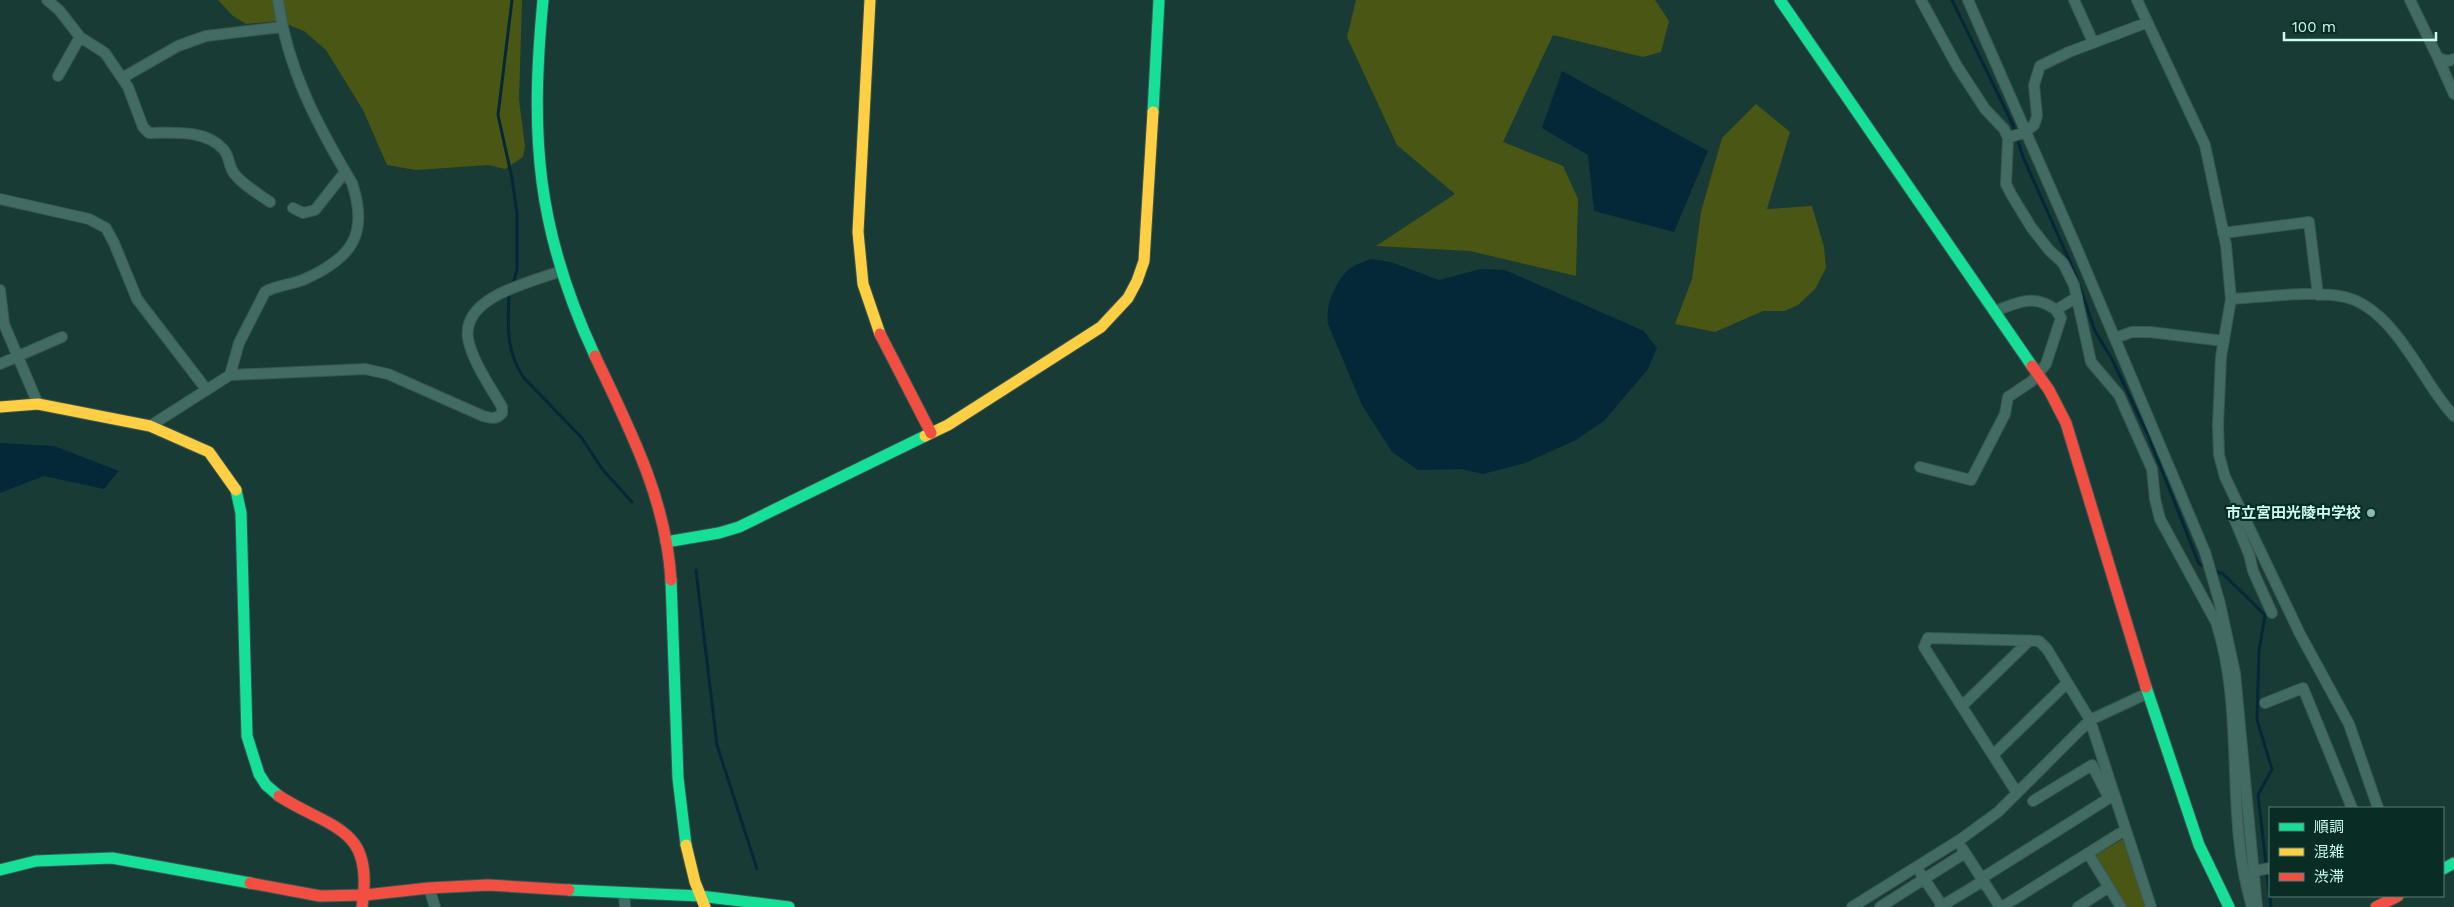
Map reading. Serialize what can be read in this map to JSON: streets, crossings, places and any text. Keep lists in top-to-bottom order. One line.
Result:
{"places":["市立宮田光陵中学校"],"legend":["順調","混雑","渋滞"],"scale_bar":"100 m"}
